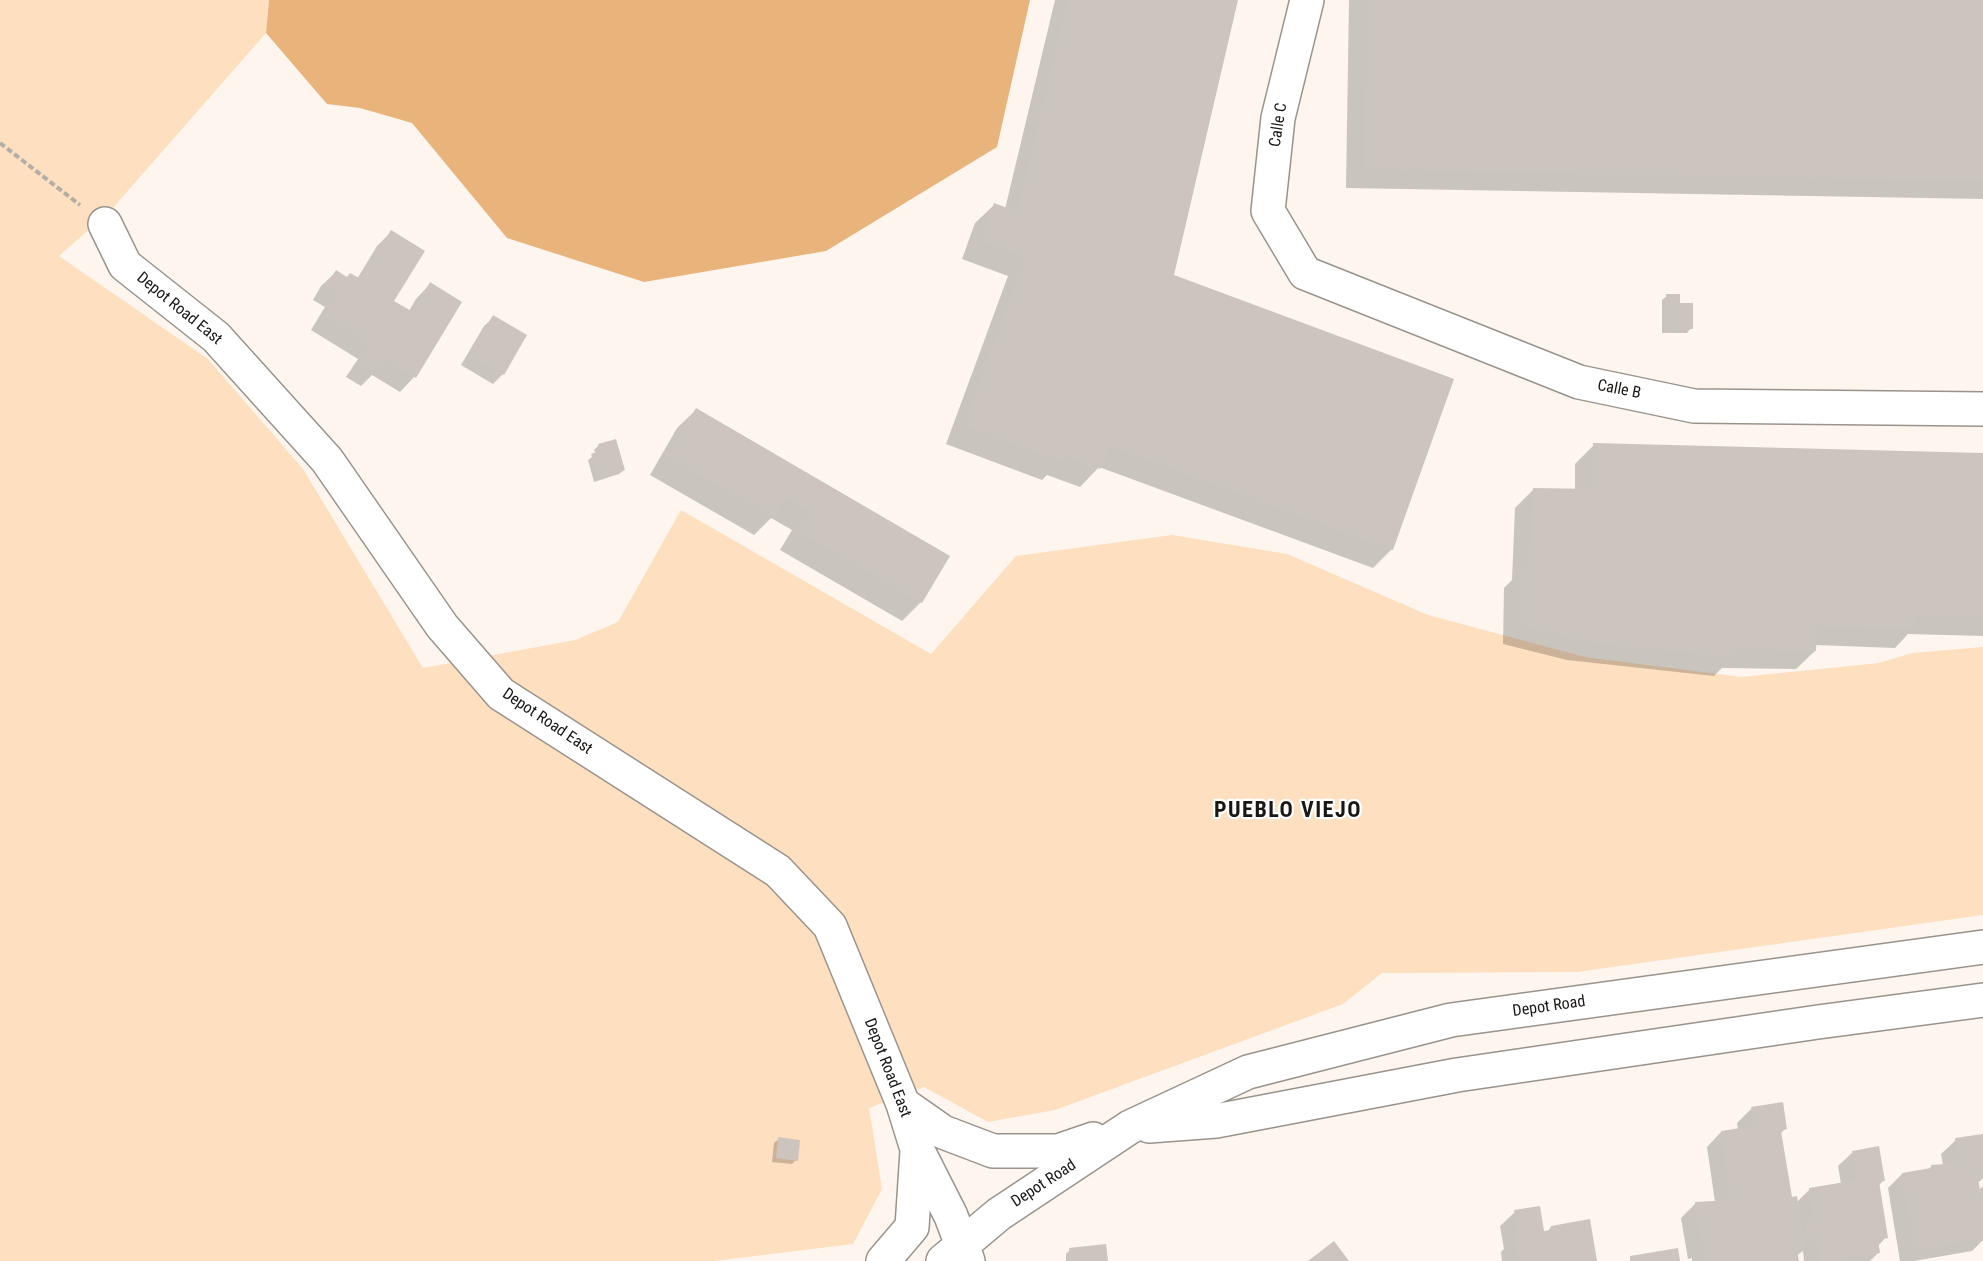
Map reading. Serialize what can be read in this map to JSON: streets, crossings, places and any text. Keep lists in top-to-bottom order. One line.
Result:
{"streets":{"street":["Calle C","Depot Road East","Calle B","Depot Road"]},"crossings":[["Calle C","Calle B"],["Depot Road East","Depot Road"]],"districts":["PUEBLO VIEJO"]}
